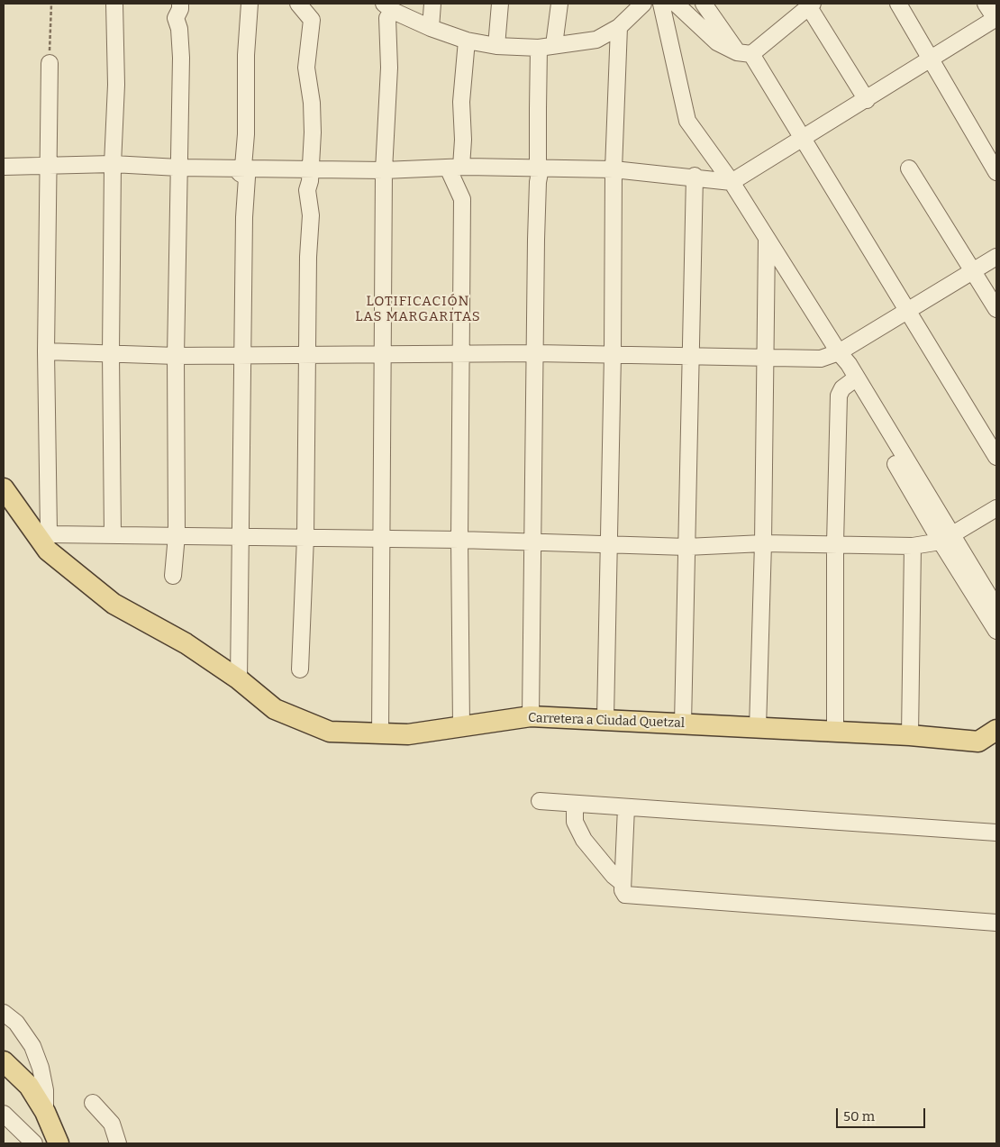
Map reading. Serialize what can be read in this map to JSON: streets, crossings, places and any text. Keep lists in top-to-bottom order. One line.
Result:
{"streets":{"main road":["Carretera a Ciudad Quetzal"]},"districts":["LOTIFICACIÓN LAS MARGARITAS"],"scale_bar":"50 m"}
